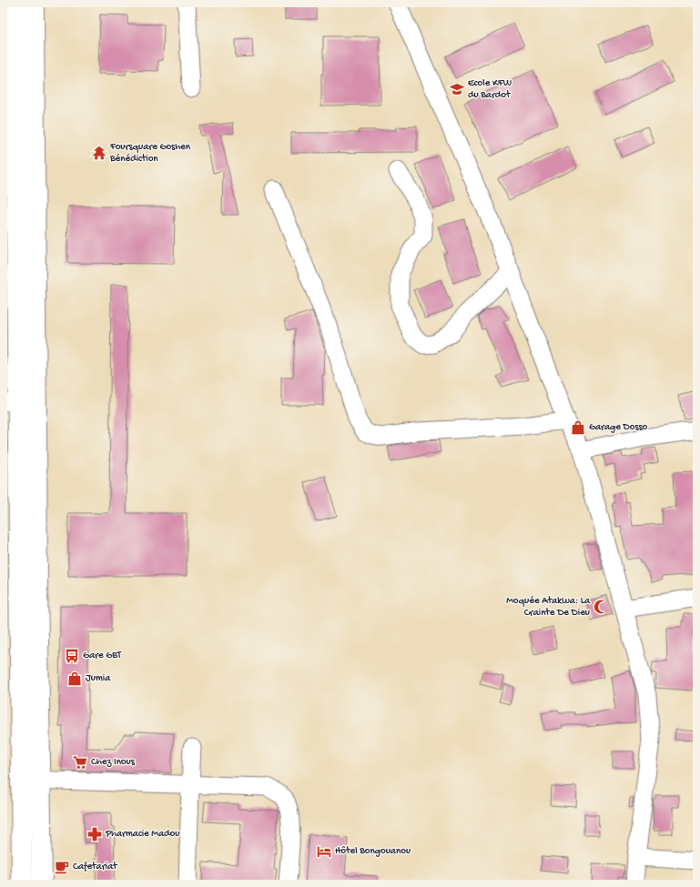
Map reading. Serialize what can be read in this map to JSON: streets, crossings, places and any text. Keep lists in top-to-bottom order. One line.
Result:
{"places":{"school or university":["Ecole KFW du Bardot"],"temple":["Foursquare Goshen Bénédiction"],"shop":["Garage Dosso","Jumia"],"mosque":["Moquée Atakwa: La Crainte De Dieu"],"bus stop":["Gare GBT"],"supermarket":["Chez Inous"],"pharmacy":["Pharmacie Madou"],"hotel":["Hôtel Bongouanou"],"cafe":["Cafetariat"]}}
